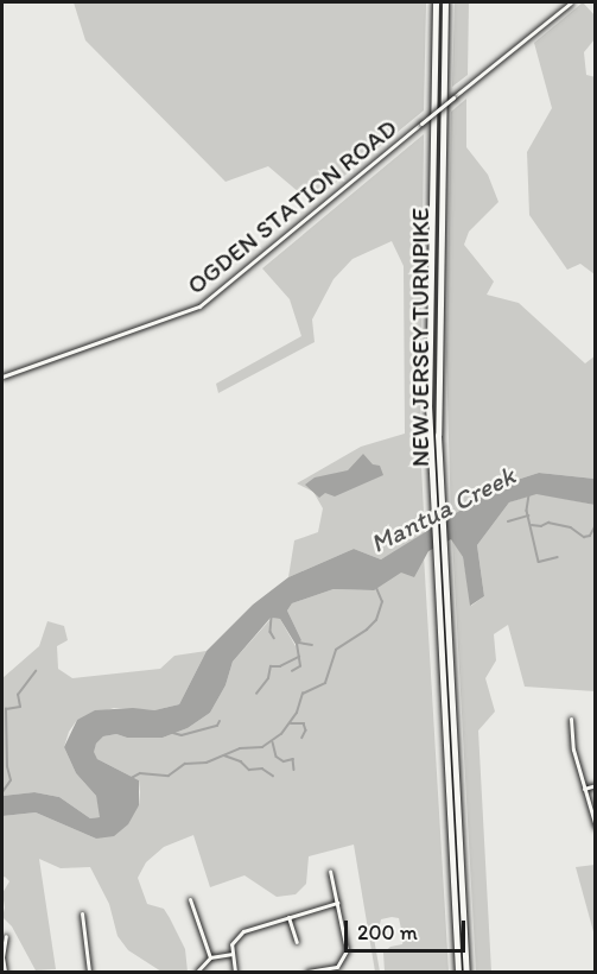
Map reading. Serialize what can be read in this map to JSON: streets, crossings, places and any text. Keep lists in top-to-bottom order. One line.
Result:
{"streets":{"highway":["NEW JERSEY TURNPIKE"],"street":["OGDEN STATION ROAD"]},"water":["Mantua Creek"],"scale_bar":"200 m"}
